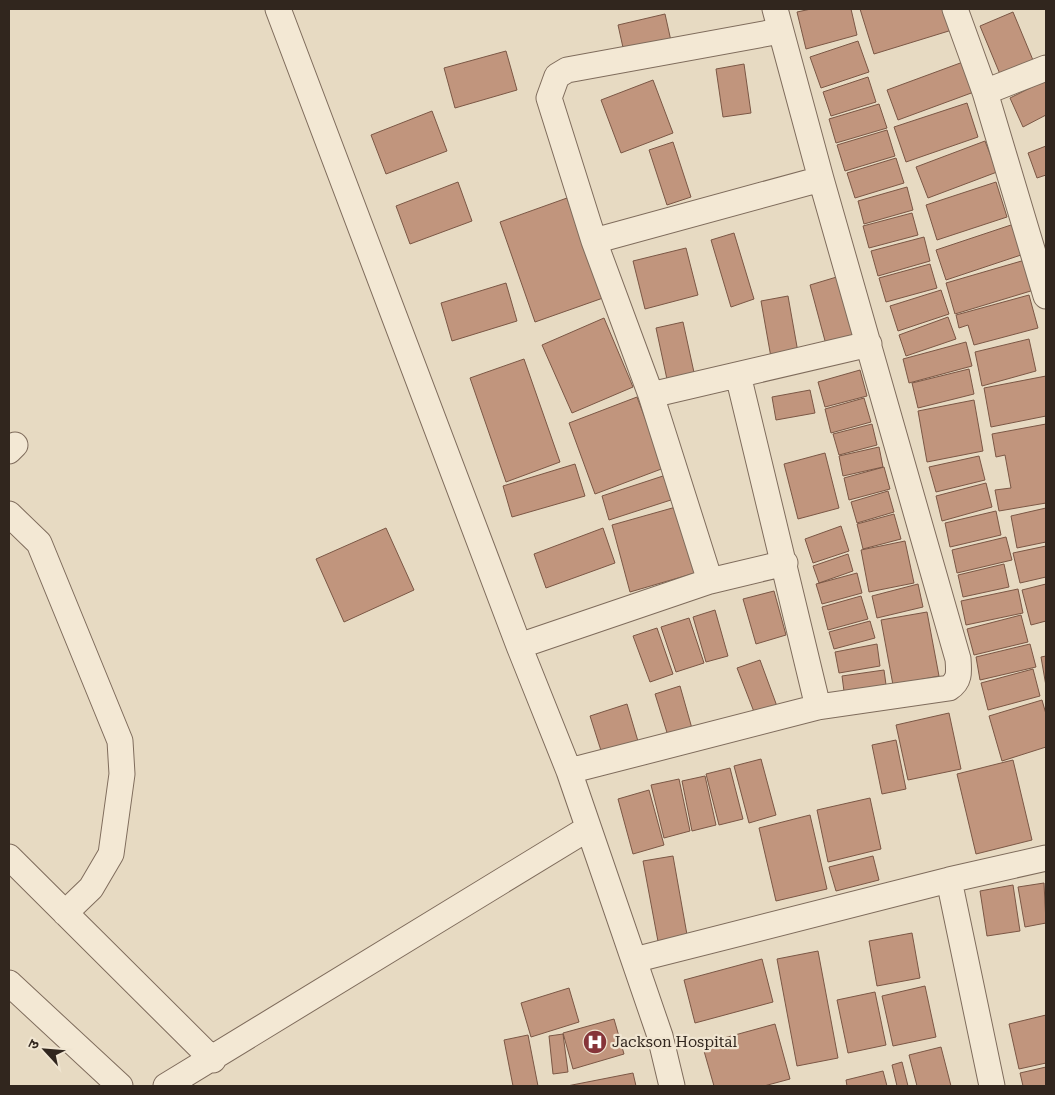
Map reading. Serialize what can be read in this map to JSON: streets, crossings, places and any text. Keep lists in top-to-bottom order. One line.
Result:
{"places":{"hospital":["Jackson Hospital"]},"north":"top left"}
